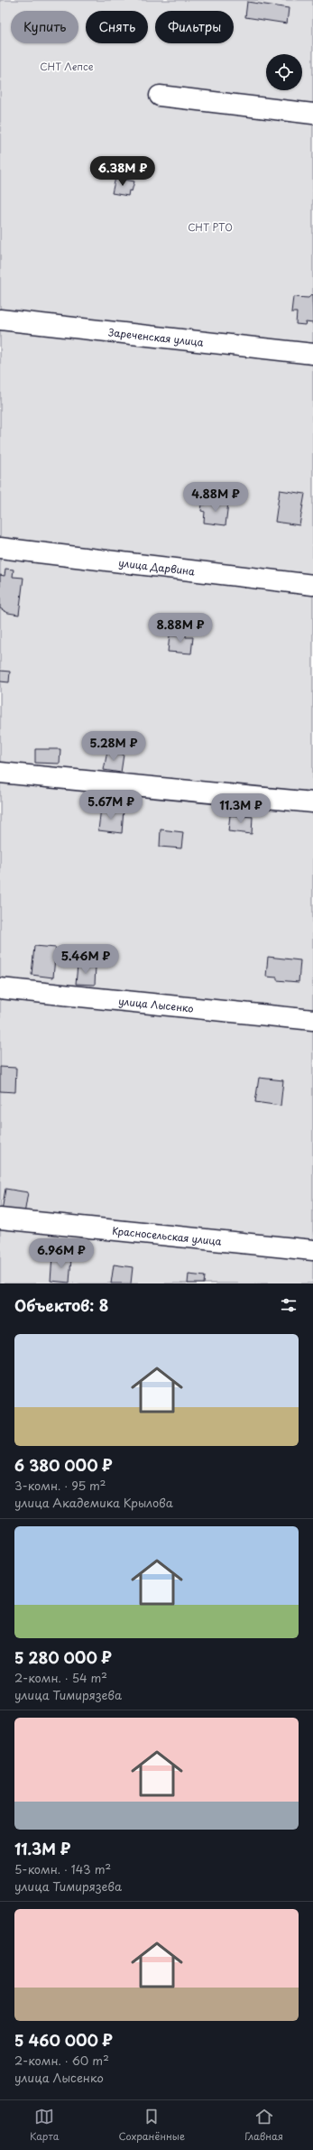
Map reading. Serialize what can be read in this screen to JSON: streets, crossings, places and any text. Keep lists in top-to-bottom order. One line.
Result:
{"streets":{"street":["Зареченская улица","улица Дарвина","улица Лысенко","Красносельская улица"]},"parks":["СНТ Лепсе","СНТ РТО"],"page":{"chip":["Купить","Снять","Фильтры"],"price":["6.38M ₽","4.88M ₽","8.88M ₽","5.28M ₽","5.67M ₽","11.3M ₽","5.46M ₽","6.96M ₽"],"heading":"Объектов: 8","list":[{"name":"6 380 000 ₽","note":"3-комн. · 95 m² · улица Академика Крылова"},{"name":"5 280 000 ₽","note":"2-комн. · 54 m² · улица Тимирязева"},{"name":"11.3M ₽","note":"5-комн. · 143 m² · улица Тимирязева"},{"name":"5 460 000 ₽","note":"2-комн. · 60 m² · улица Лысенко"}],"tabs":["Карта","Сохранённые","Главная"]}}
